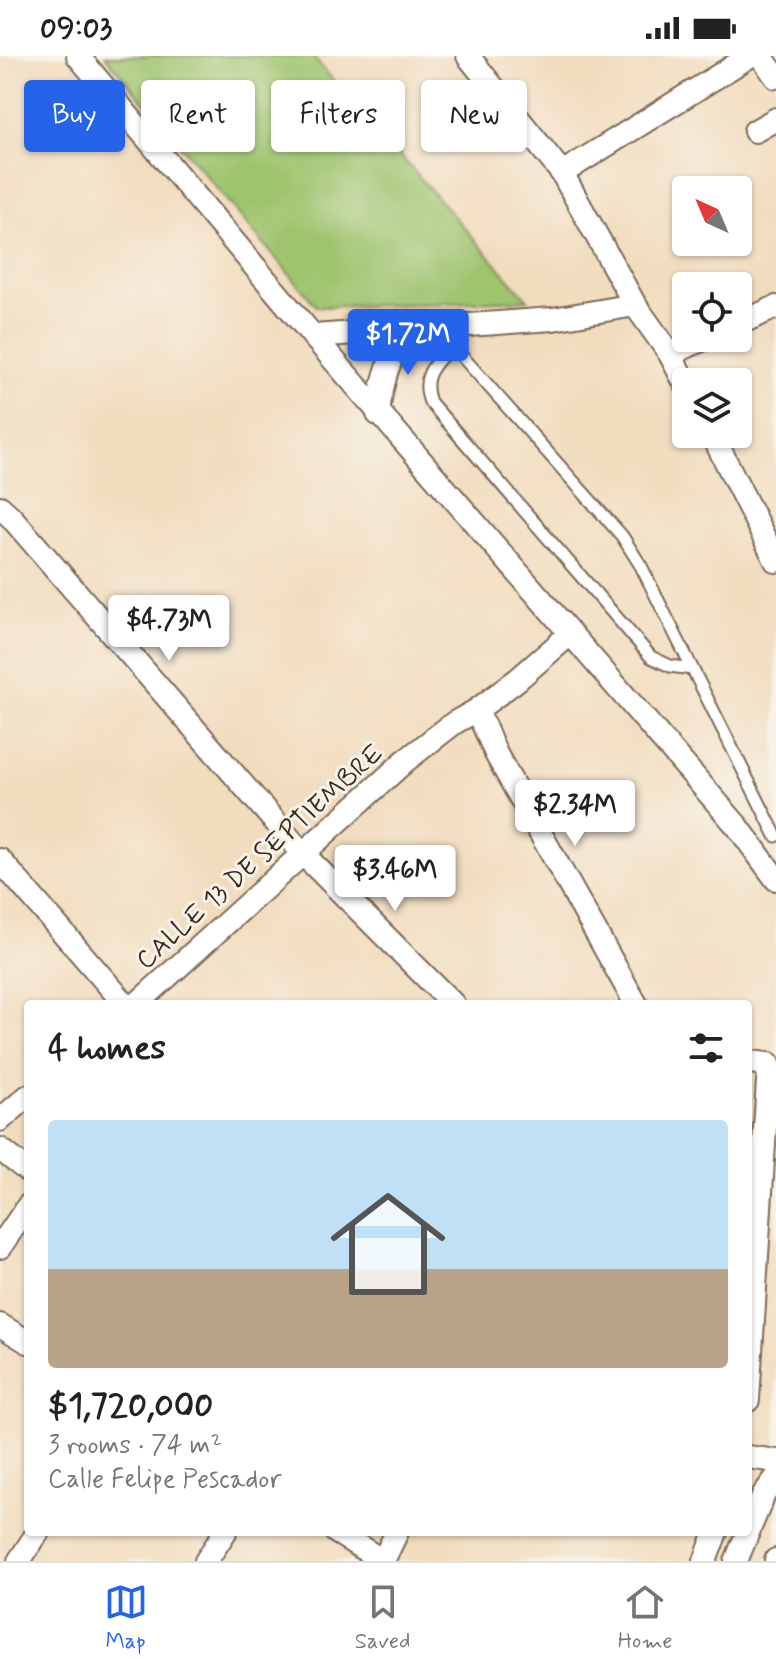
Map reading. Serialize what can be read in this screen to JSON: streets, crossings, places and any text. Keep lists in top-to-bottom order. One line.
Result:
{"streets":{"street":["CALLE 13 DE SEPTIEMBRE"]},"north":"top left","page":{"status":"09:03","chip":["Buy","Rent","Filters","New"],"price":["$1.72M","$4.73M","$2.34M","$3.46M"],"heading":"4 homes","list":[{"name":"$1,720,000","note":"3 rooms · 74 m² · Calle Felipe Pescador"}],"tabs":["Map","Saved","Home"]}}
